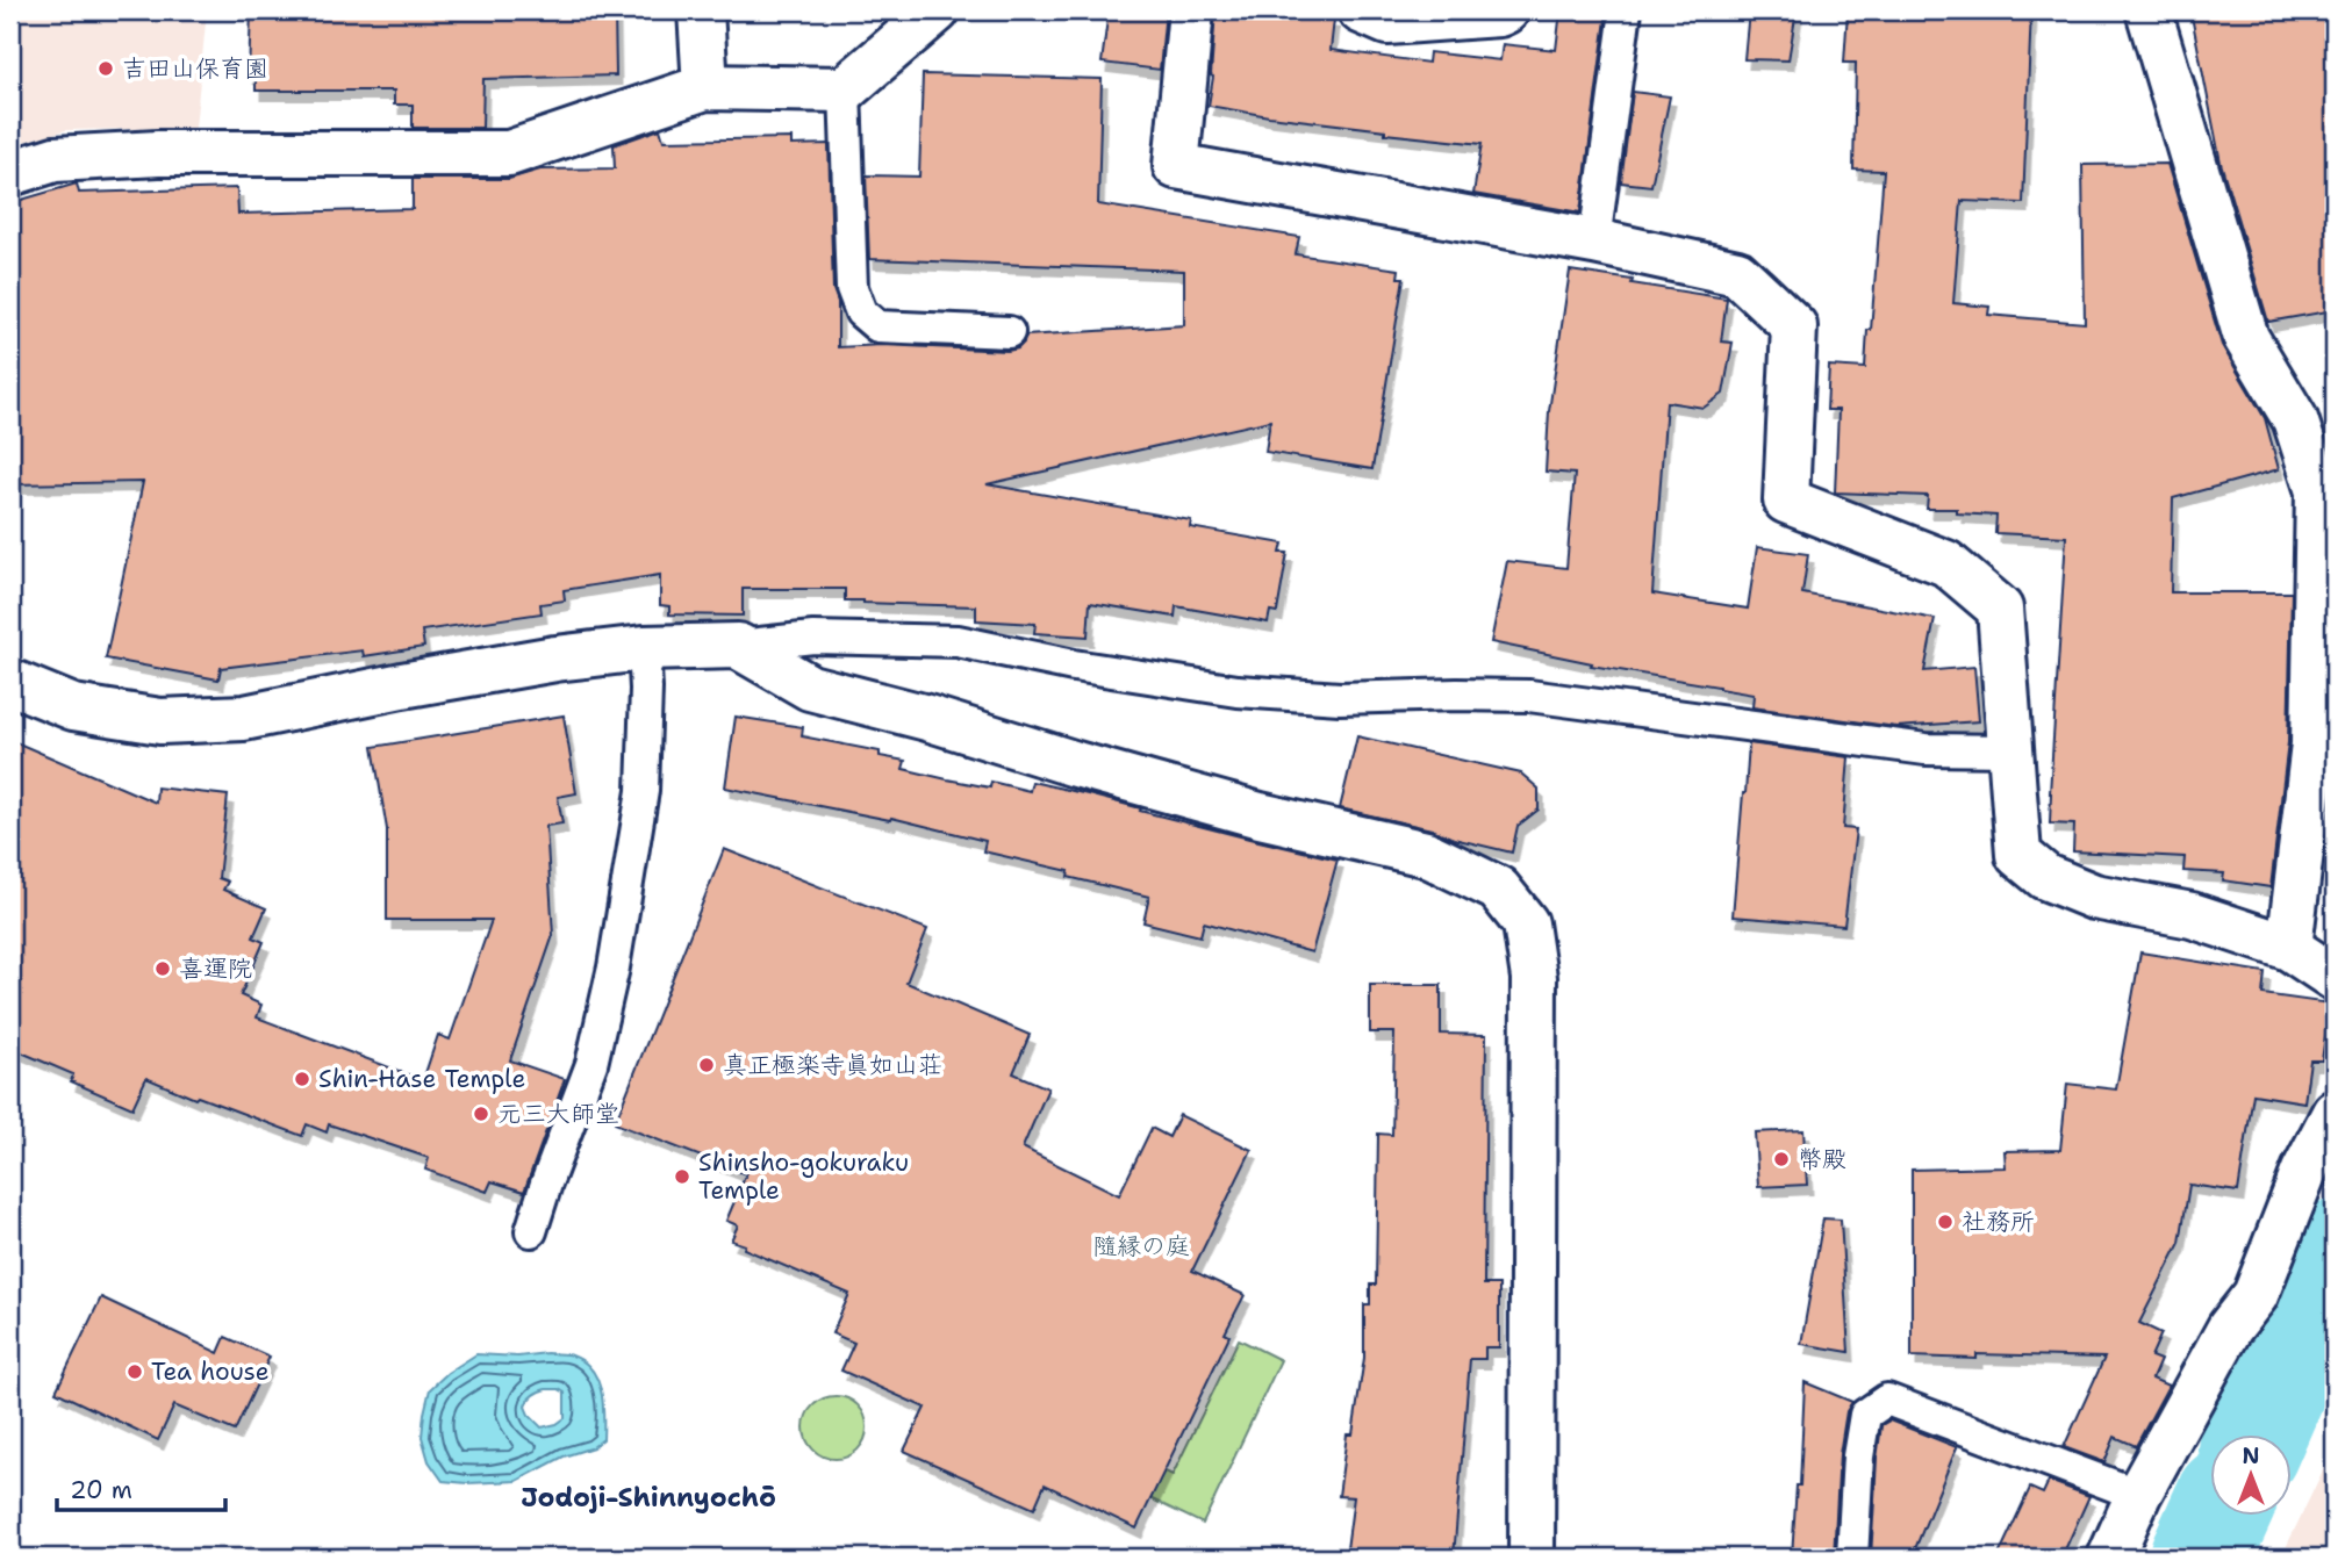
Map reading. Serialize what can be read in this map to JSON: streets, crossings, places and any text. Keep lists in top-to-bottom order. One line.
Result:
{"districts":["Jodoji-Shinnyochō"],"parks":["隨縁の庭"],"places":["吉田山保育園","喜運院","真正極楽寺眞如山荘","Shin-Hase Temple","元三大師堂","幣殿","Shinsho-gokuraku Temple","社務所","Tea house"],"scale_bar":"20 m","north":"top"}
